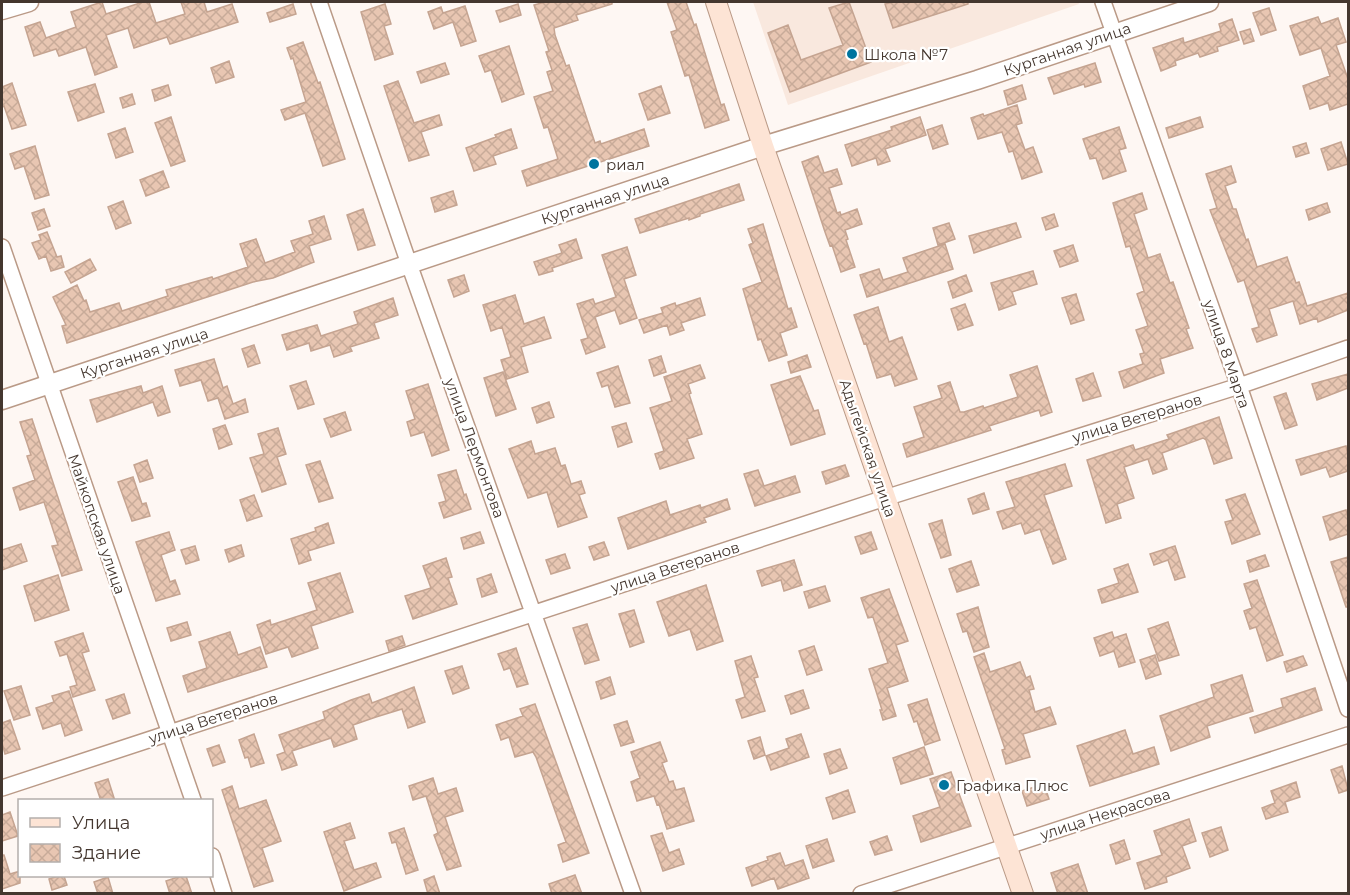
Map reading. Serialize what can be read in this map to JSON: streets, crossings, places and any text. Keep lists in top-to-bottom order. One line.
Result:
{"streets":{"main road":["Адыгейская улица"],"street":["Курганная улица","улица 8 Марта","улица Ветеранов","улица Лермонтова","Майкопская улица","улица Некрасова"]},"crossings":[["Курганная улица","улица 8 Марта"],["Курганная улица","улица Лермонтова"],["Курганная улица","Адыгейская улица"],["Курганная улица","Майкопская улица"],["улица 8 Марта","улица Ветеранов"],["улица Ветеранов","улица Лермонтова"],["улица Ветеранов","Адыгейская улица"],["улица Ветеранов","Майкопская улица"],["Адыгейская улица","улица Некрасова"]],"places":["Школа №7","риал","Графика Плюс"],"legend":["Улица","Здание"]}
